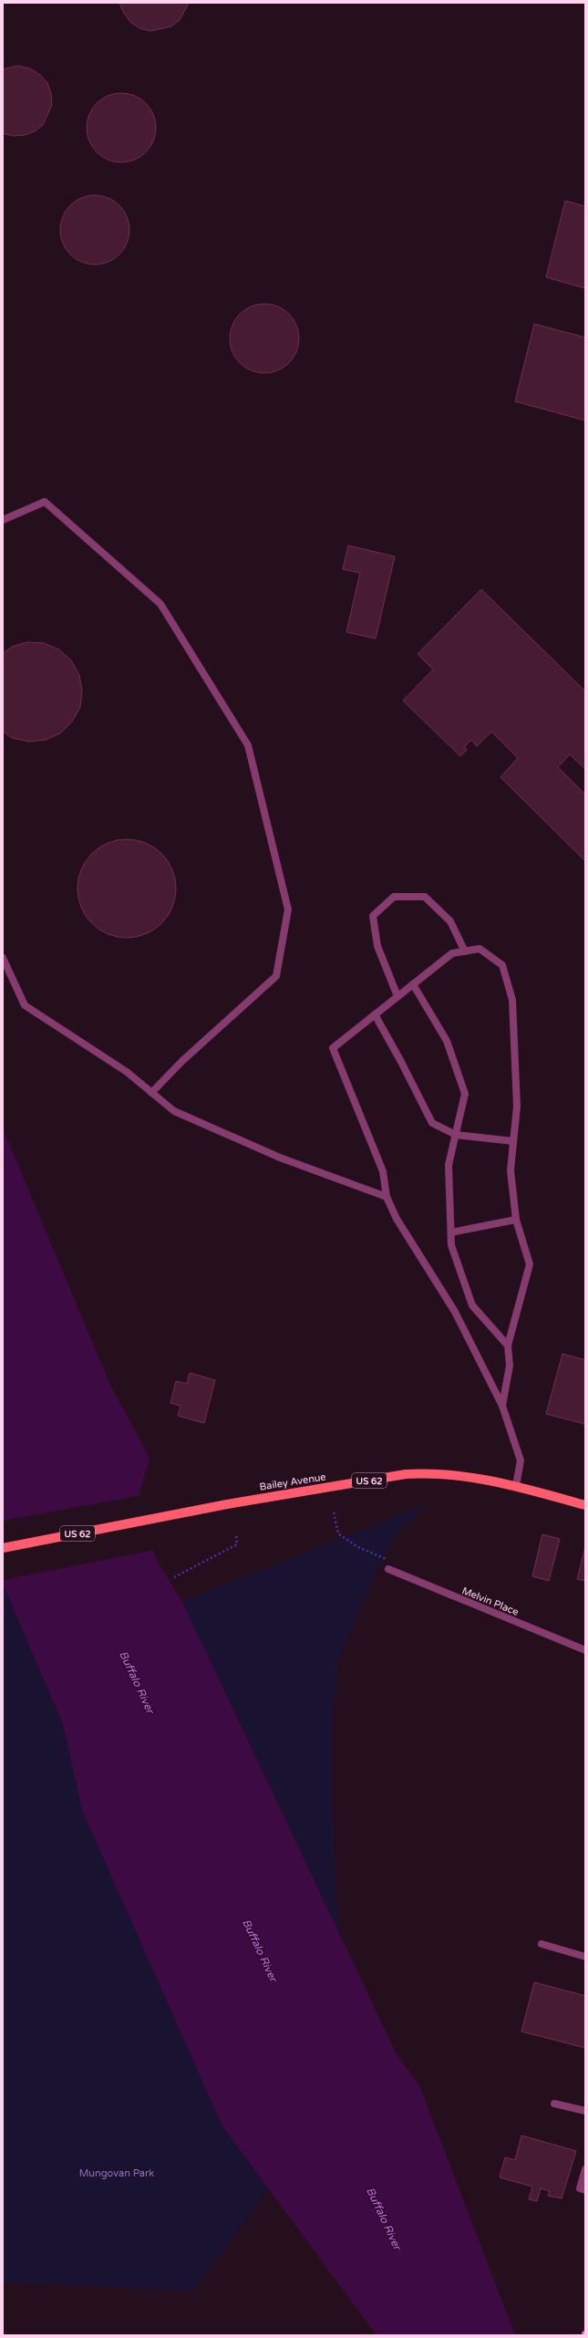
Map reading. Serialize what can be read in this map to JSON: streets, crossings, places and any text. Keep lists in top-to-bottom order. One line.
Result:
{"streets":{"main road":["US 62","Bailey Avenue"],"street":["Melvin Place"]},"water":["Buffalo River"],"parks":["Mungovan Park"]}
